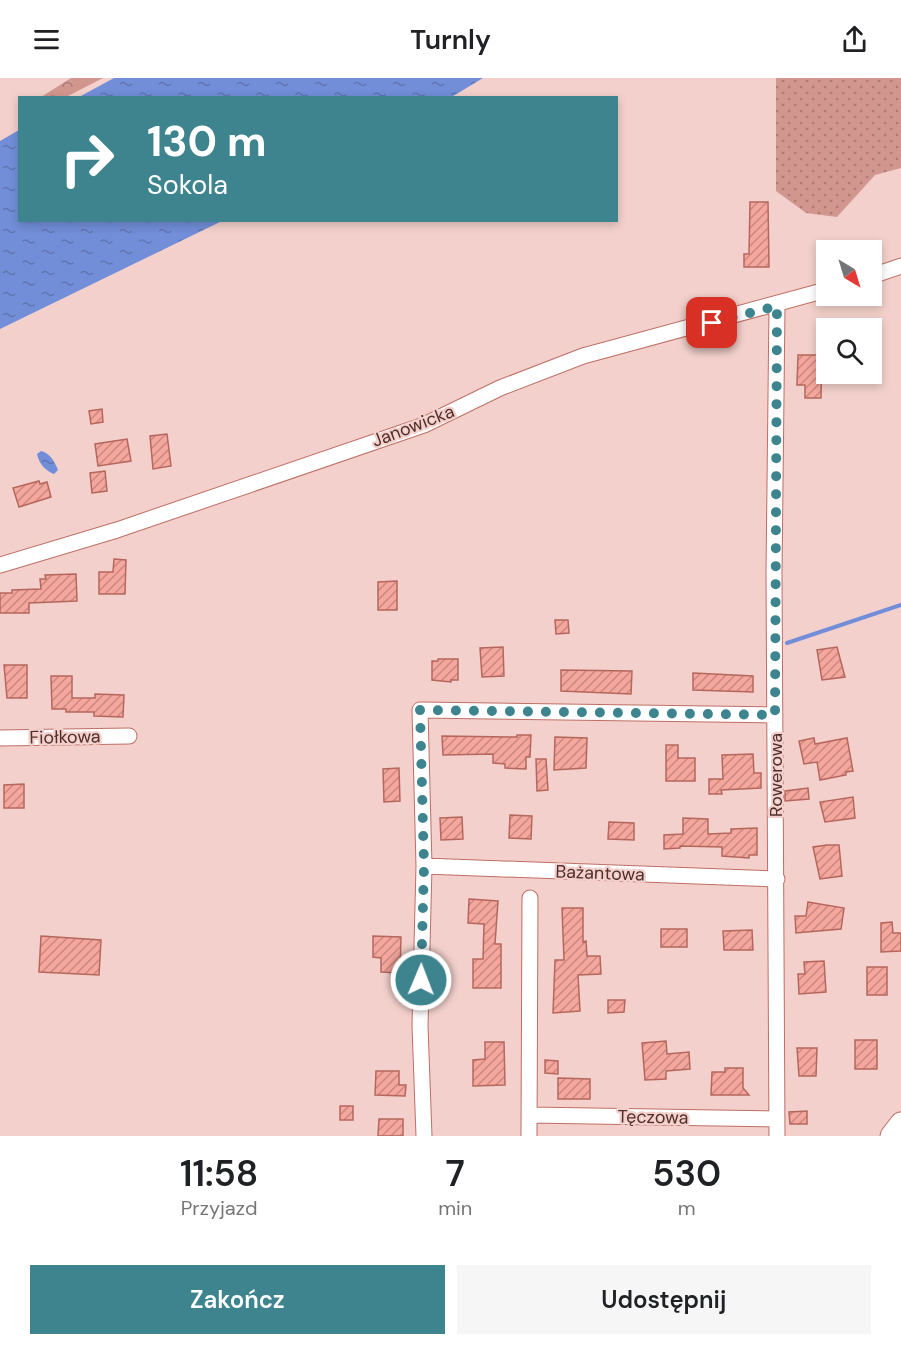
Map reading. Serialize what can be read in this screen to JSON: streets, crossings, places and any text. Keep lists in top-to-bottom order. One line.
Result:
{"streets":{"street":["Janowicka","Fiołkowa","Rowerowa","Bażantowa","Tęczowa"]},"crossings":[["Janowicka","Rowerowa"],["Rowerowa","Bażantowa"],["Rowerowa","Tęczowa"]],"north":"bottom right","page":{"header":"Turnly","turn":["130 m","Sokola"],"eta":["11:58","Przyjazd","7","min","530","m"],"buttons":["Zakończ","Udostępnij"]}}
